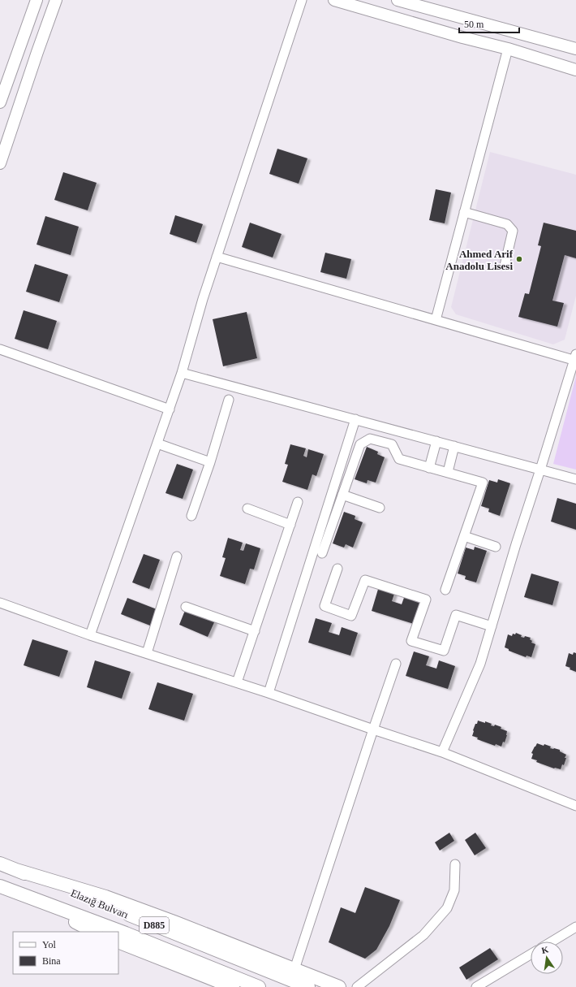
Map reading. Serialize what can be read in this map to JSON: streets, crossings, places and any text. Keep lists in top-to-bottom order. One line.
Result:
{"streets":{"highway":["Elazığ Bulvarı","D885"]},"places":["Ahmed Arif Anadolu Lisesi"],"legend":["Yol","Bina"],"scale_bar":"50 m","north":"top"}
